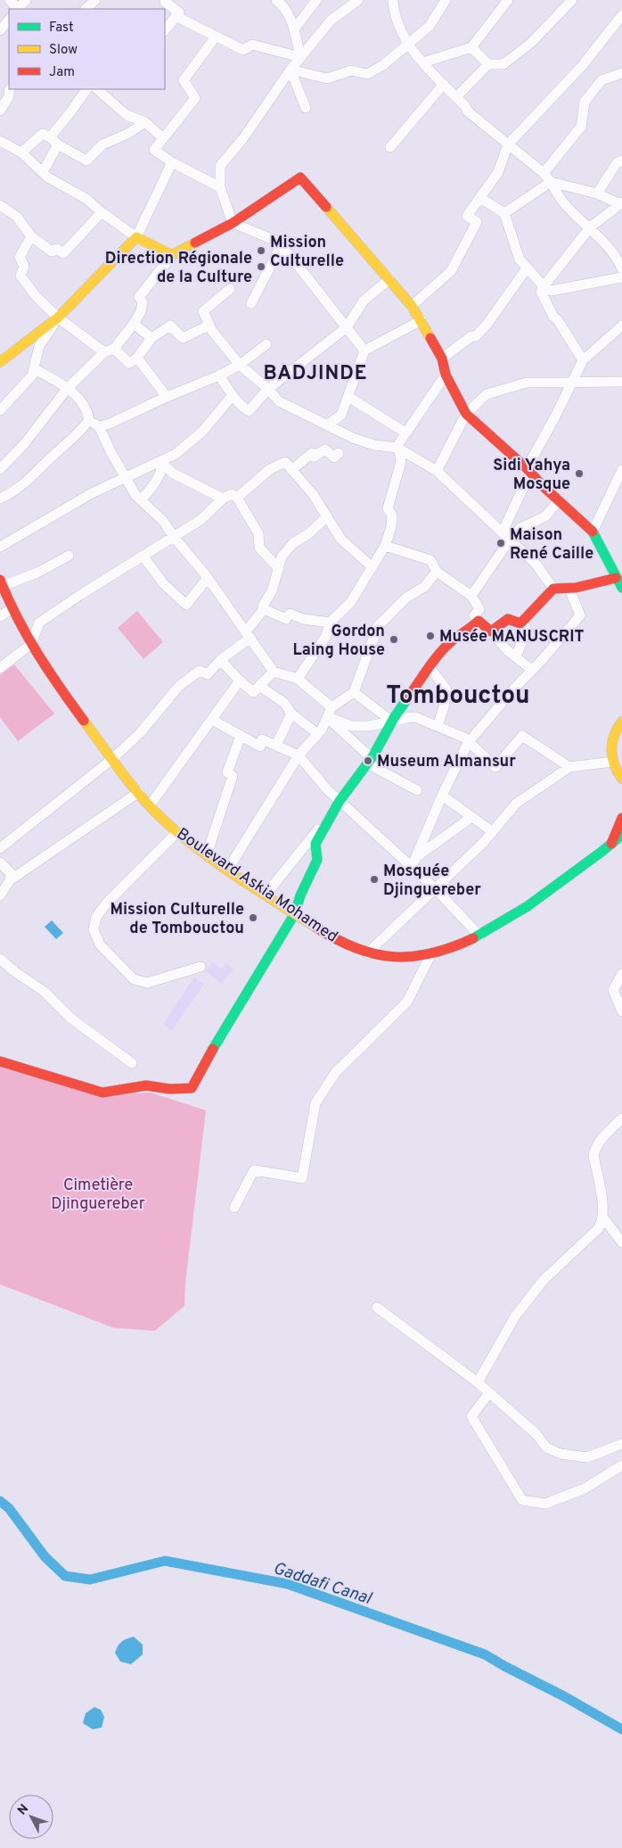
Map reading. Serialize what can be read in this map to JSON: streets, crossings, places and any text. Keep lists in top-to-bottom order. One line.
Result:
{"streets":{"street":["Boulevard Askia Mohamed"]},"districts":["BADJINDE","Tombouctou"],"water":["Gaddafi Canal"],"parks":["Cimetière Djinguereber"],"places":["Mission Culturelle","Direction Régionale de la Culture","Sidi Yahya Mosque","Maison René Caille","Musée MANUSCRIT","Gordon Laing House","Museum Almansur","Mosquée Djinguereber","Mission Culturelle de Tombouctou"],"legend":["Fast","Slow","Jam"],"north":"top left"}
